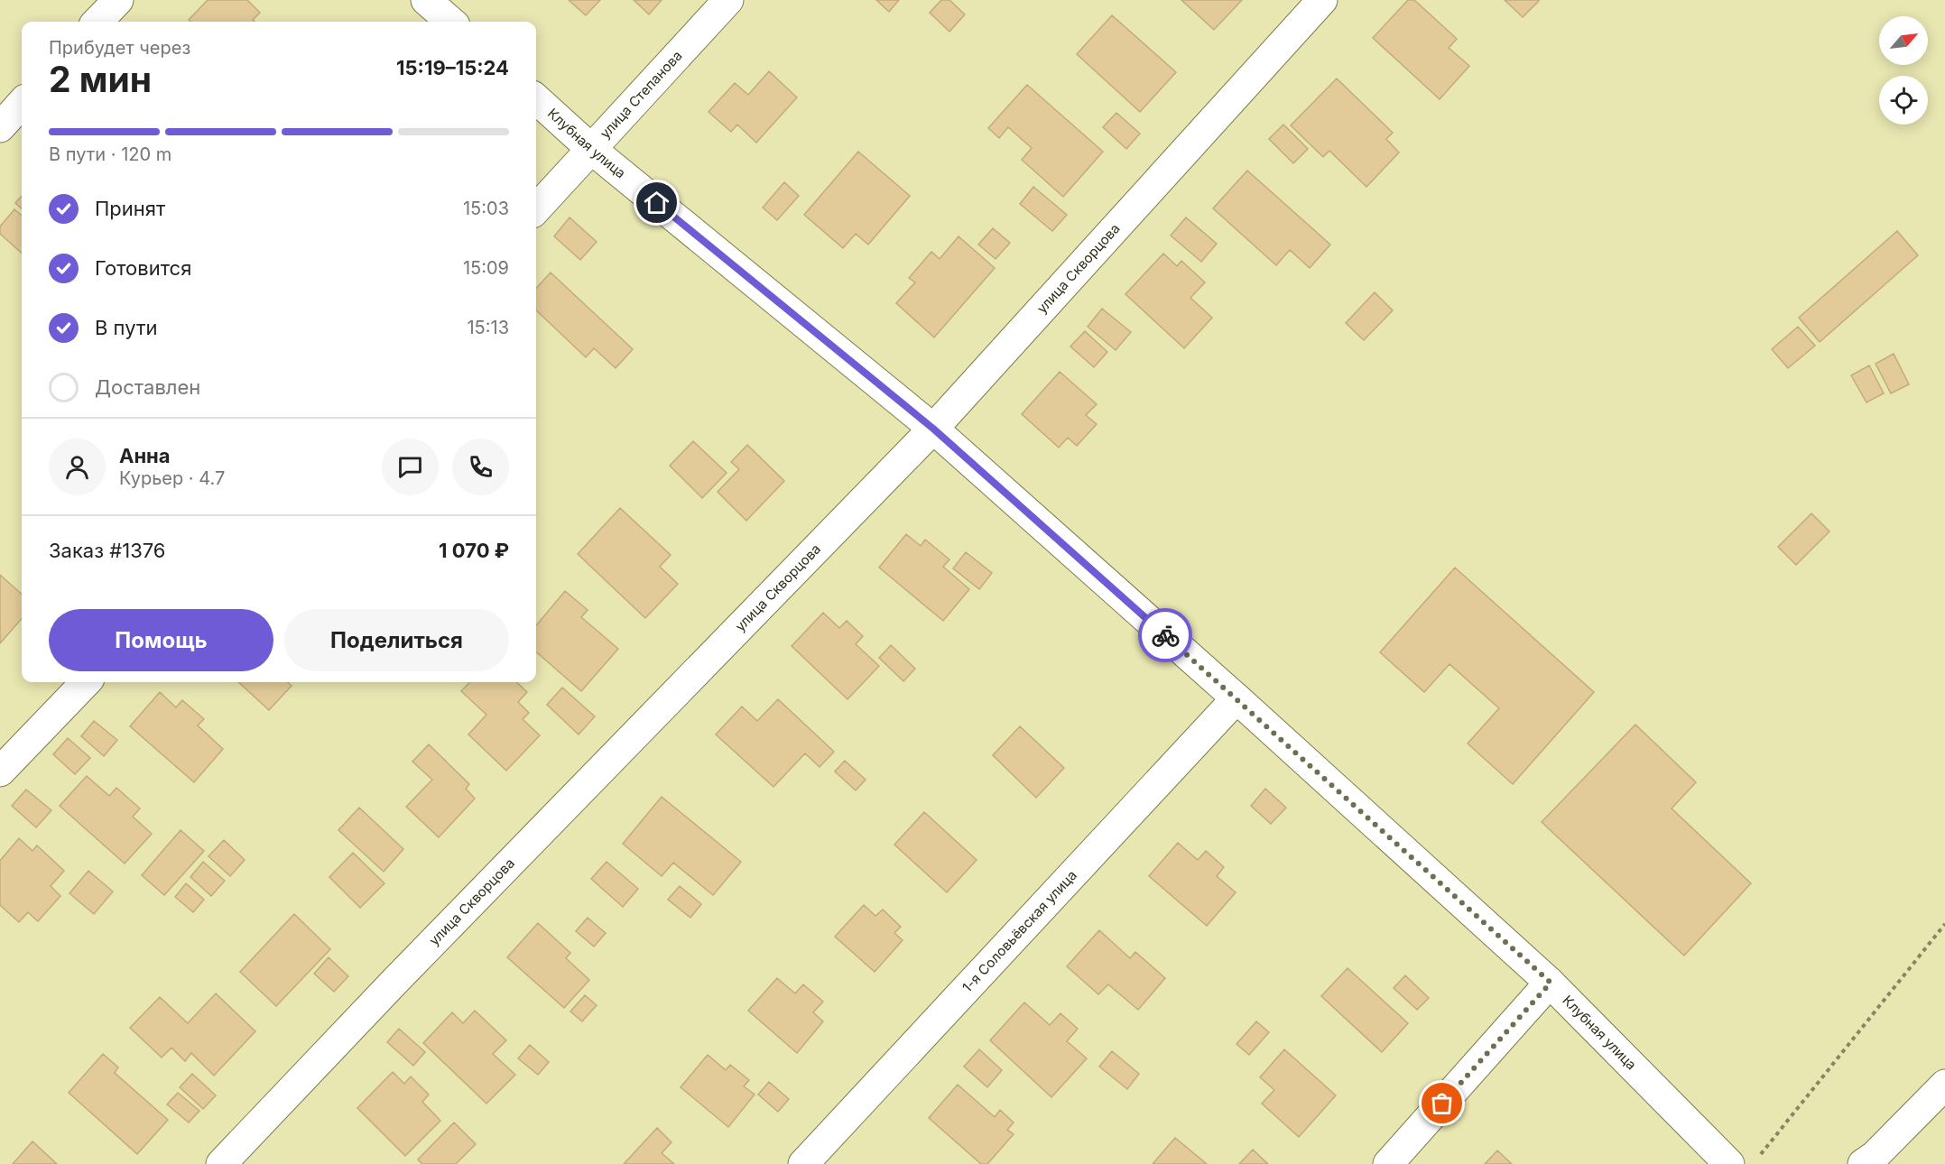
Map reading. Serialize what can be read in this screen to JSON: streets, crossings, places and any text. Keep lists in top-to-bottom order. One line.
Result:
{"streets":{"street":["улица Степанова","Клубная улица","улица Скворцова","1-я Соловьёвская улица"]},"crossings":[["улица Степанова","Клубная улица"],["Клубная улица","улица Скворцова"],["Клубная улица","1-я Соловьёвская улица"]],"north":"top right","page":{"heading":["2 мин","Прибудет через","15:19–15:24"],"panel":["Анна","Курьер · 4.7","Заказ #1376","1 070 ₽"],"bar":"В пути · 120 m","list":[["Принят","15:03"],["Готовится","15:09"],["В пути","15:13"],"Доставлен"],"buttons":["Помощь","Поделиться"]}}
